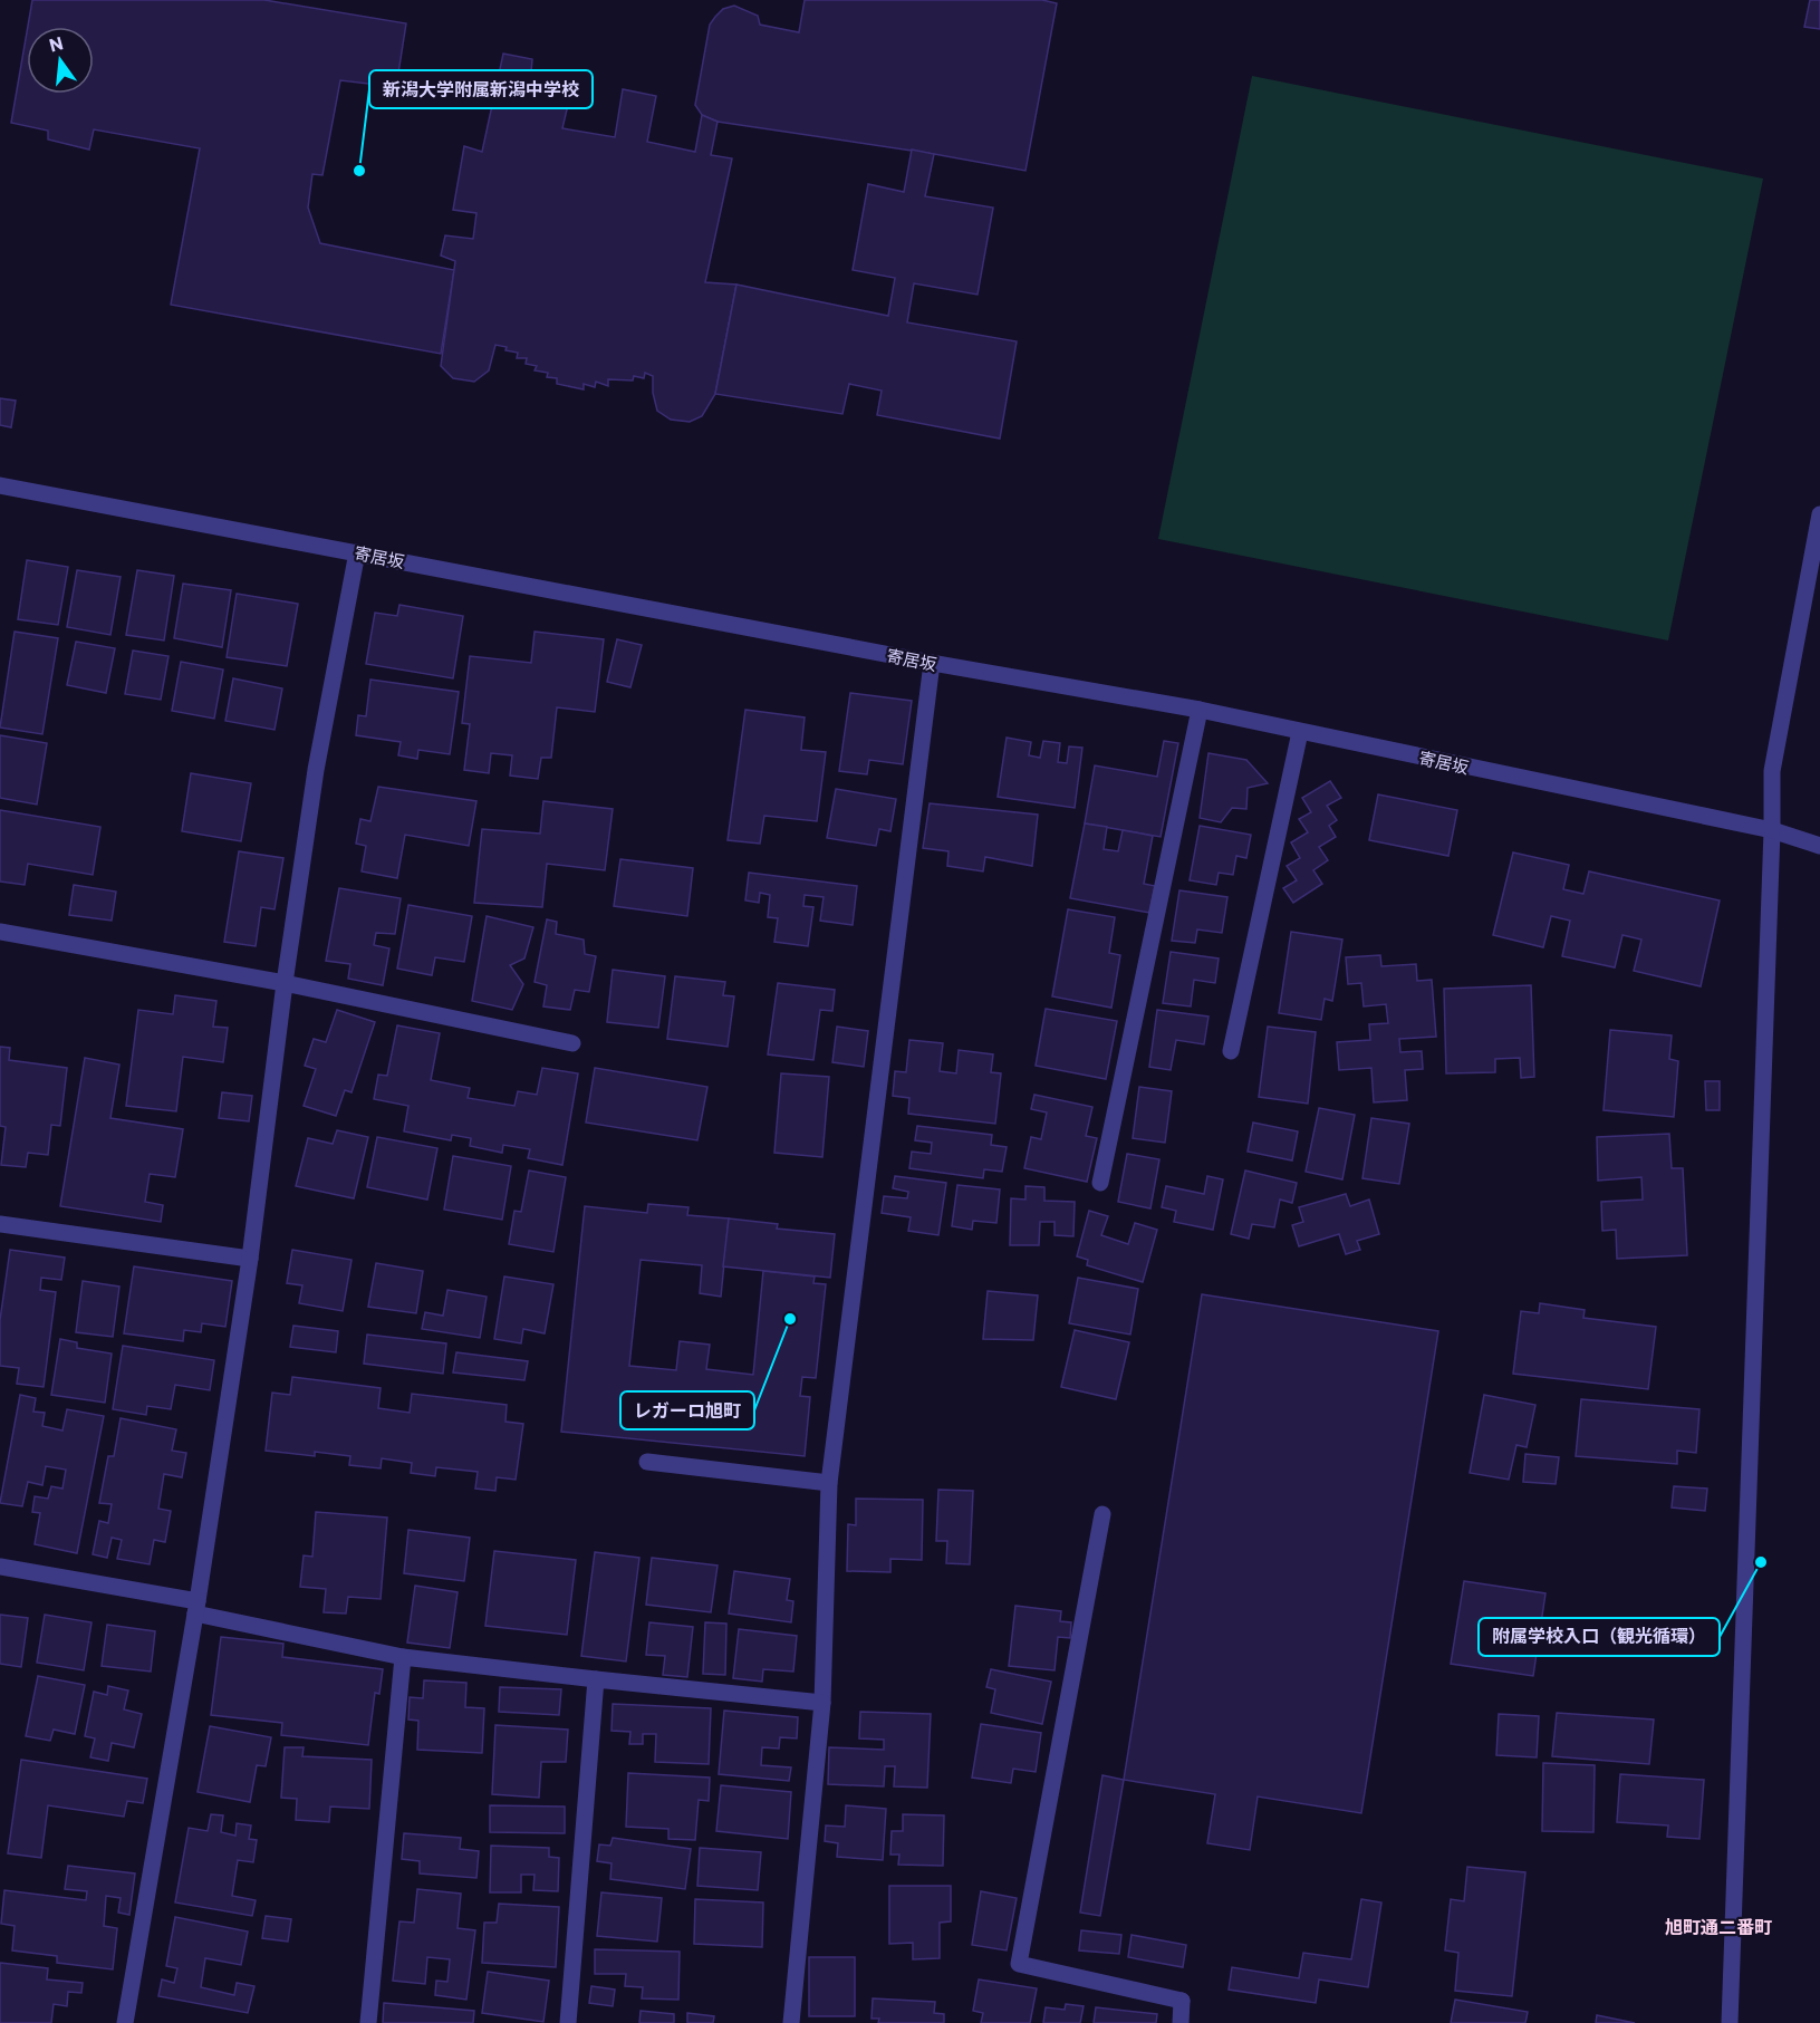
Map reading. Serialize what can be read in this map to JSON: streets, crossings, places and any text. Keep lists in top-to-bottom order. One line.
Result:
{"streets":{"street":["寄居坂"]},"districts":["旭町通二番町"],"places":["新潟大学附属新潟中学校","レガーロ旭町","附属学校入口（観光循環）"],"north":"top"}
